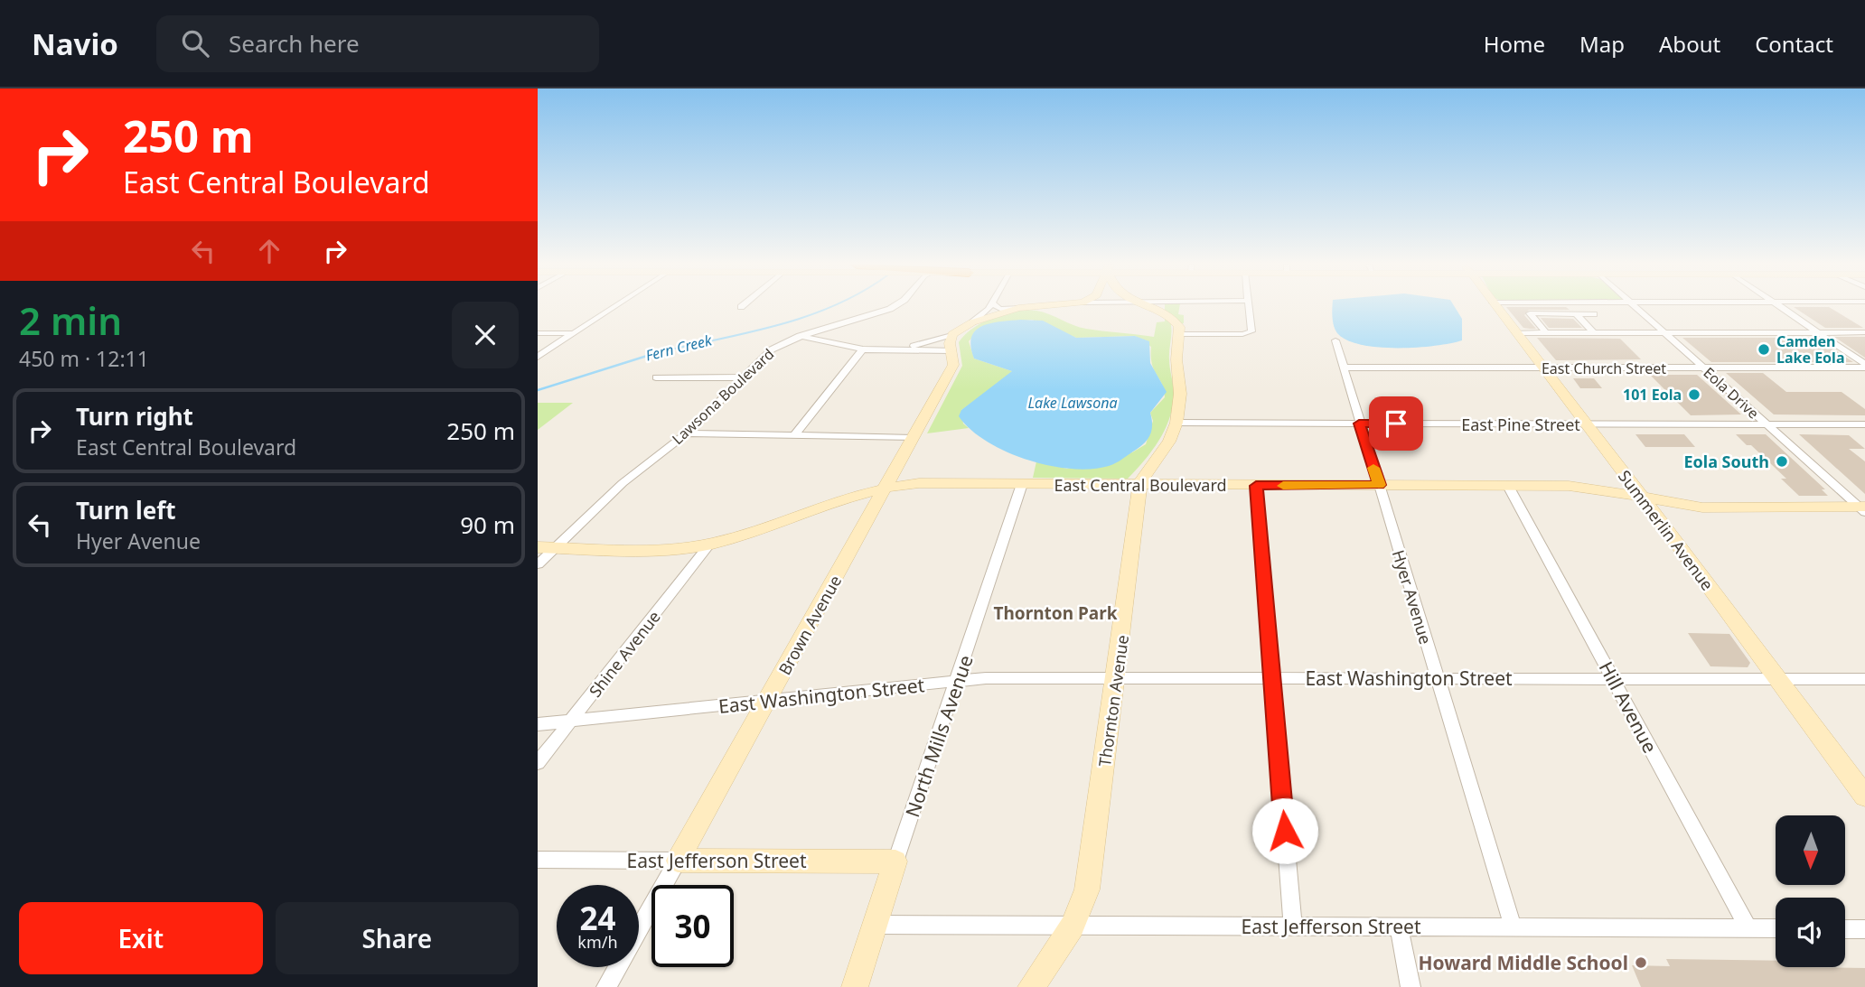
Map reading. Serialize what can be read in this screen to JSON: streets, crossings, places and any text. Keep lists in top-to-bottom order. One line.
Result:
{"streets":{"street":["East Church Street","Eola Drive","Lawsona Boulevard","East Pine Street","East Central Boulevard","Summerlin Avenue","Hyer Avenue","Brown Avenue","Shine Avenue","East Washington Street","Thornton Avenue","Hill Avenue","North Mills Avenue","East Jefferson Street"]},"crossings":[["East Church Street","Eola Drive"],["East Church Street","Summerlin Avenue"],["East Church Street","Hyer Avenue"],["Eola Drive","East Pine Street"],["Eola Drive","East Central Boulevard"],["Lawsona Boulevard","East Central Boulevard"],["East Pine Street","Summerlin Avenue"],["East Pine Street","Hyer Avenue"],["East Pine Street","Thornton Avenue"],["East Central Boulevard","Summerlin Avenue"],["East Central Boulevard","Hyer Avenue"],["East Central Boulevard","Brown Avenue"],["East Central Boulevard","Shine Avenue"],["East Central Boulevard","Thornton Avenue"],["East Central Boulevard","Hill Avenue"],["East Central Boulevard","North Mills Avenue"],["Summerlin Avenue","East Washington Street"],["Hyer Avenue","East Washington Street"],["Hyer Avenue","East Jefferson Street"],["Brown Avenue","East Washington Street"],["Brown Avenue","East Jefferson Street"],["Shine Avenue","East Washington Street"],["East Washington Street","Thornton Avenue"],["East Washington Street","Hill Avenue"],["East Washington Street","North Mills Avenue"],["Thornton Avenue","East Jefferson Street"],["Hill Avenue","East Jefferson Street"],["North Mills Avenue","East Jefferson Street"]],"districts":["Thornton Park"],"water":["Fern Creek","Lake Lawsona"],"places":["Camden Lake Eola","101 Eola","Eola South","Howard Middle School"],"north":"bottom","page":{"header":"Navio","search":"Search here","nav":["Home","Map","About","Contact"],"turn":["250 m","East Central Boulevard"],"heading":["2 min","450 m · 12:11"],"list":[{"name":"Turn right","note":"East Central Boulevard","value":"250 m"},{"name":"Turn left","note":"Hyer Avenue","value":"90 m"}],"speed":"24 km/h","limit":"30","buttons":["Exit","Share"]}}
